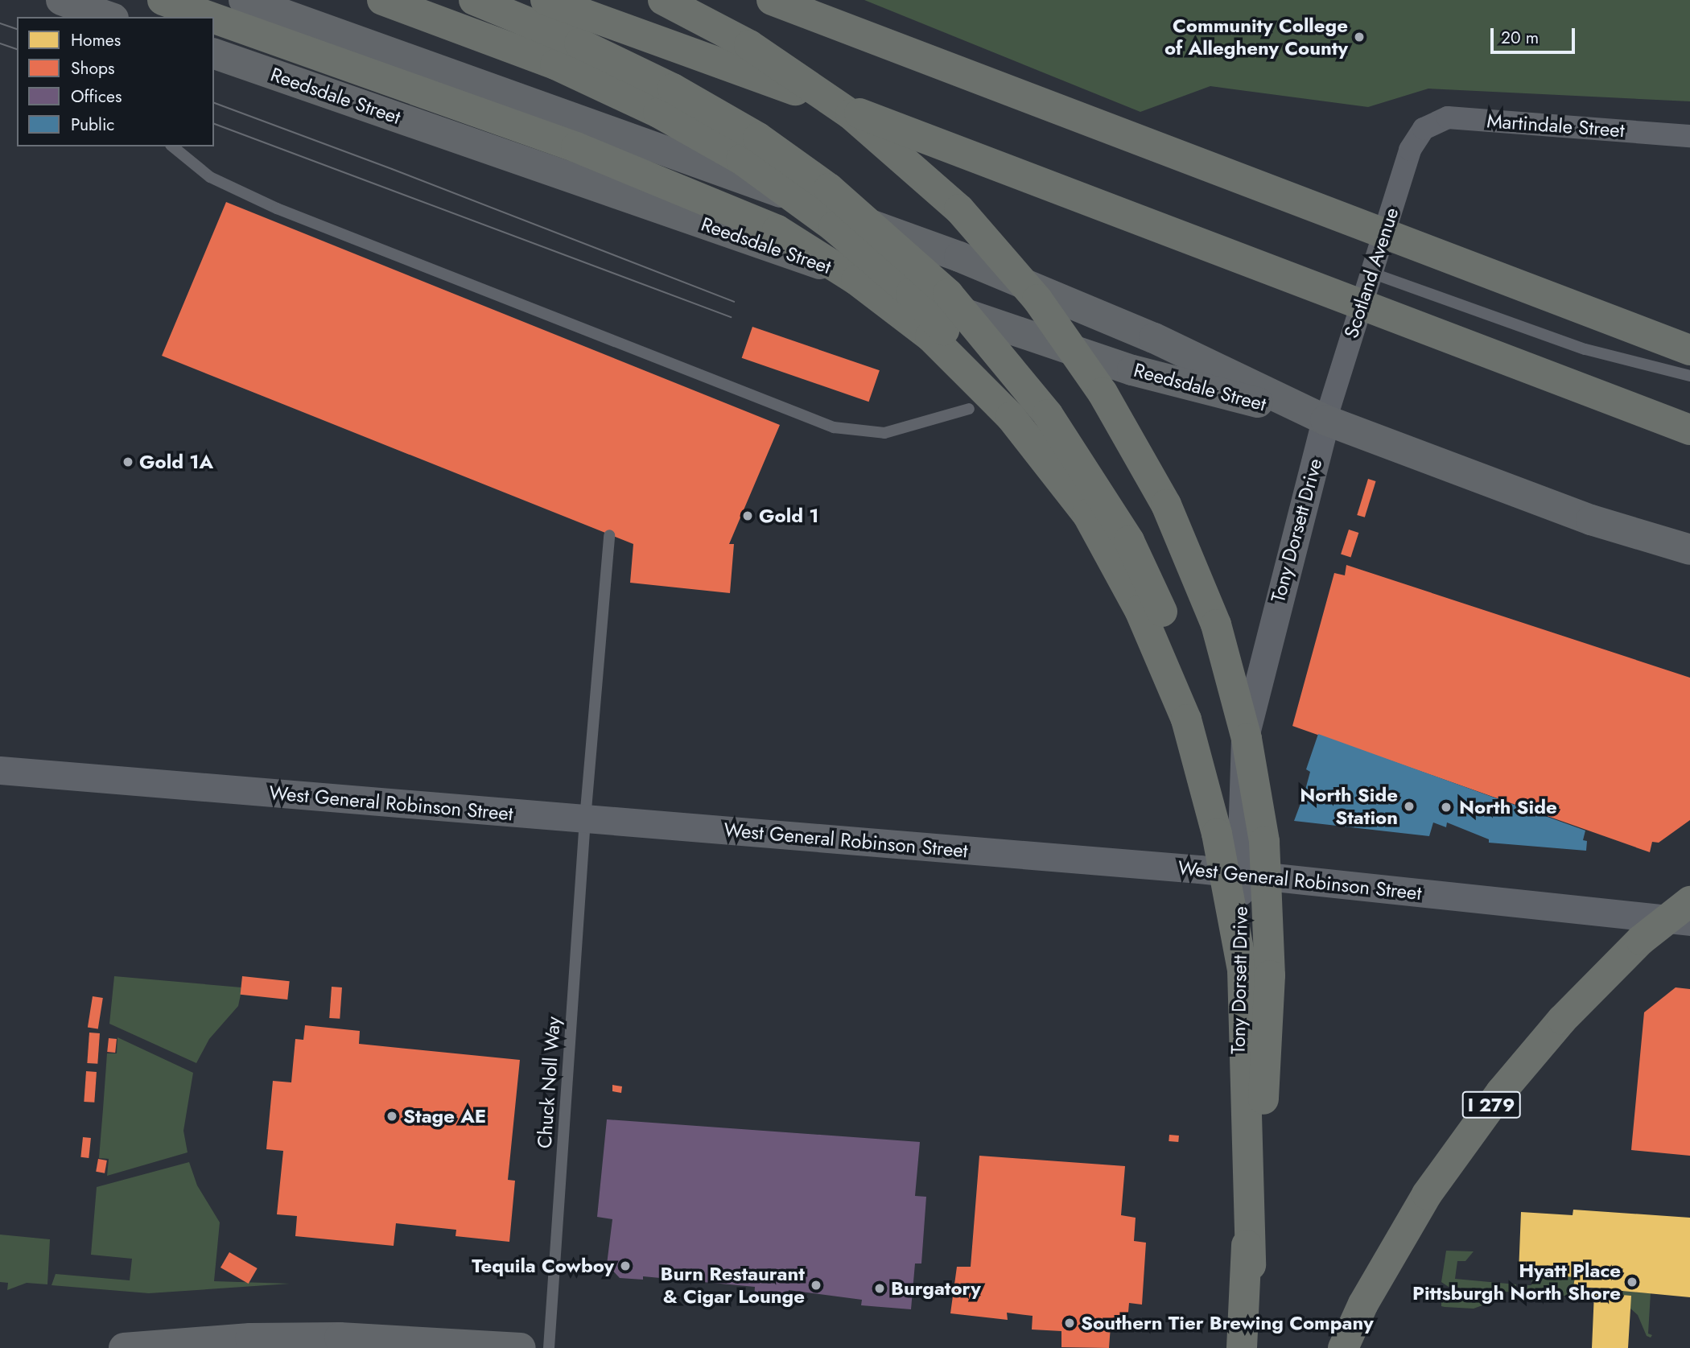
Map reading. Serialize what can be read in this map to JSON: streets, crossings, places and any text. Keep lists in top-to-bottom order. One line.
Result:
{"streets":{"highway":["I 279"],"main road":["Reedsdale Street"],"street":["Martindale Street","Scotland Avenue","Tony Dorsett Drive","West General Robinson Street"],"lane":["Chuck Noll Way"]},"crossings":[["Reedsdale Street","Scotland Avenue"],["Reedsdale Street","Tony Dorsett Drive"],["Martindale Street","Scotland Avenue"],["Scotland Avenue","Tony Dorsett Drive"],["Tony Dorsett Drive","West General Robinson Street"],["West General Robinson Street","Chuck Noll Way"]],"places":["Community College of Allegheny County","Gold 1A","Gold 1","North Side Station","North Side","Stage AE","Tequila Cowboy","Hyatt Place Pittsburgh North Shore","Burn Restaurant & Cigar Lounge","Burgatory","Southern Tier Brewing Company"],"legend":["Homes","Shops","Offices","Public"],"scale_bar":"20 m"}
